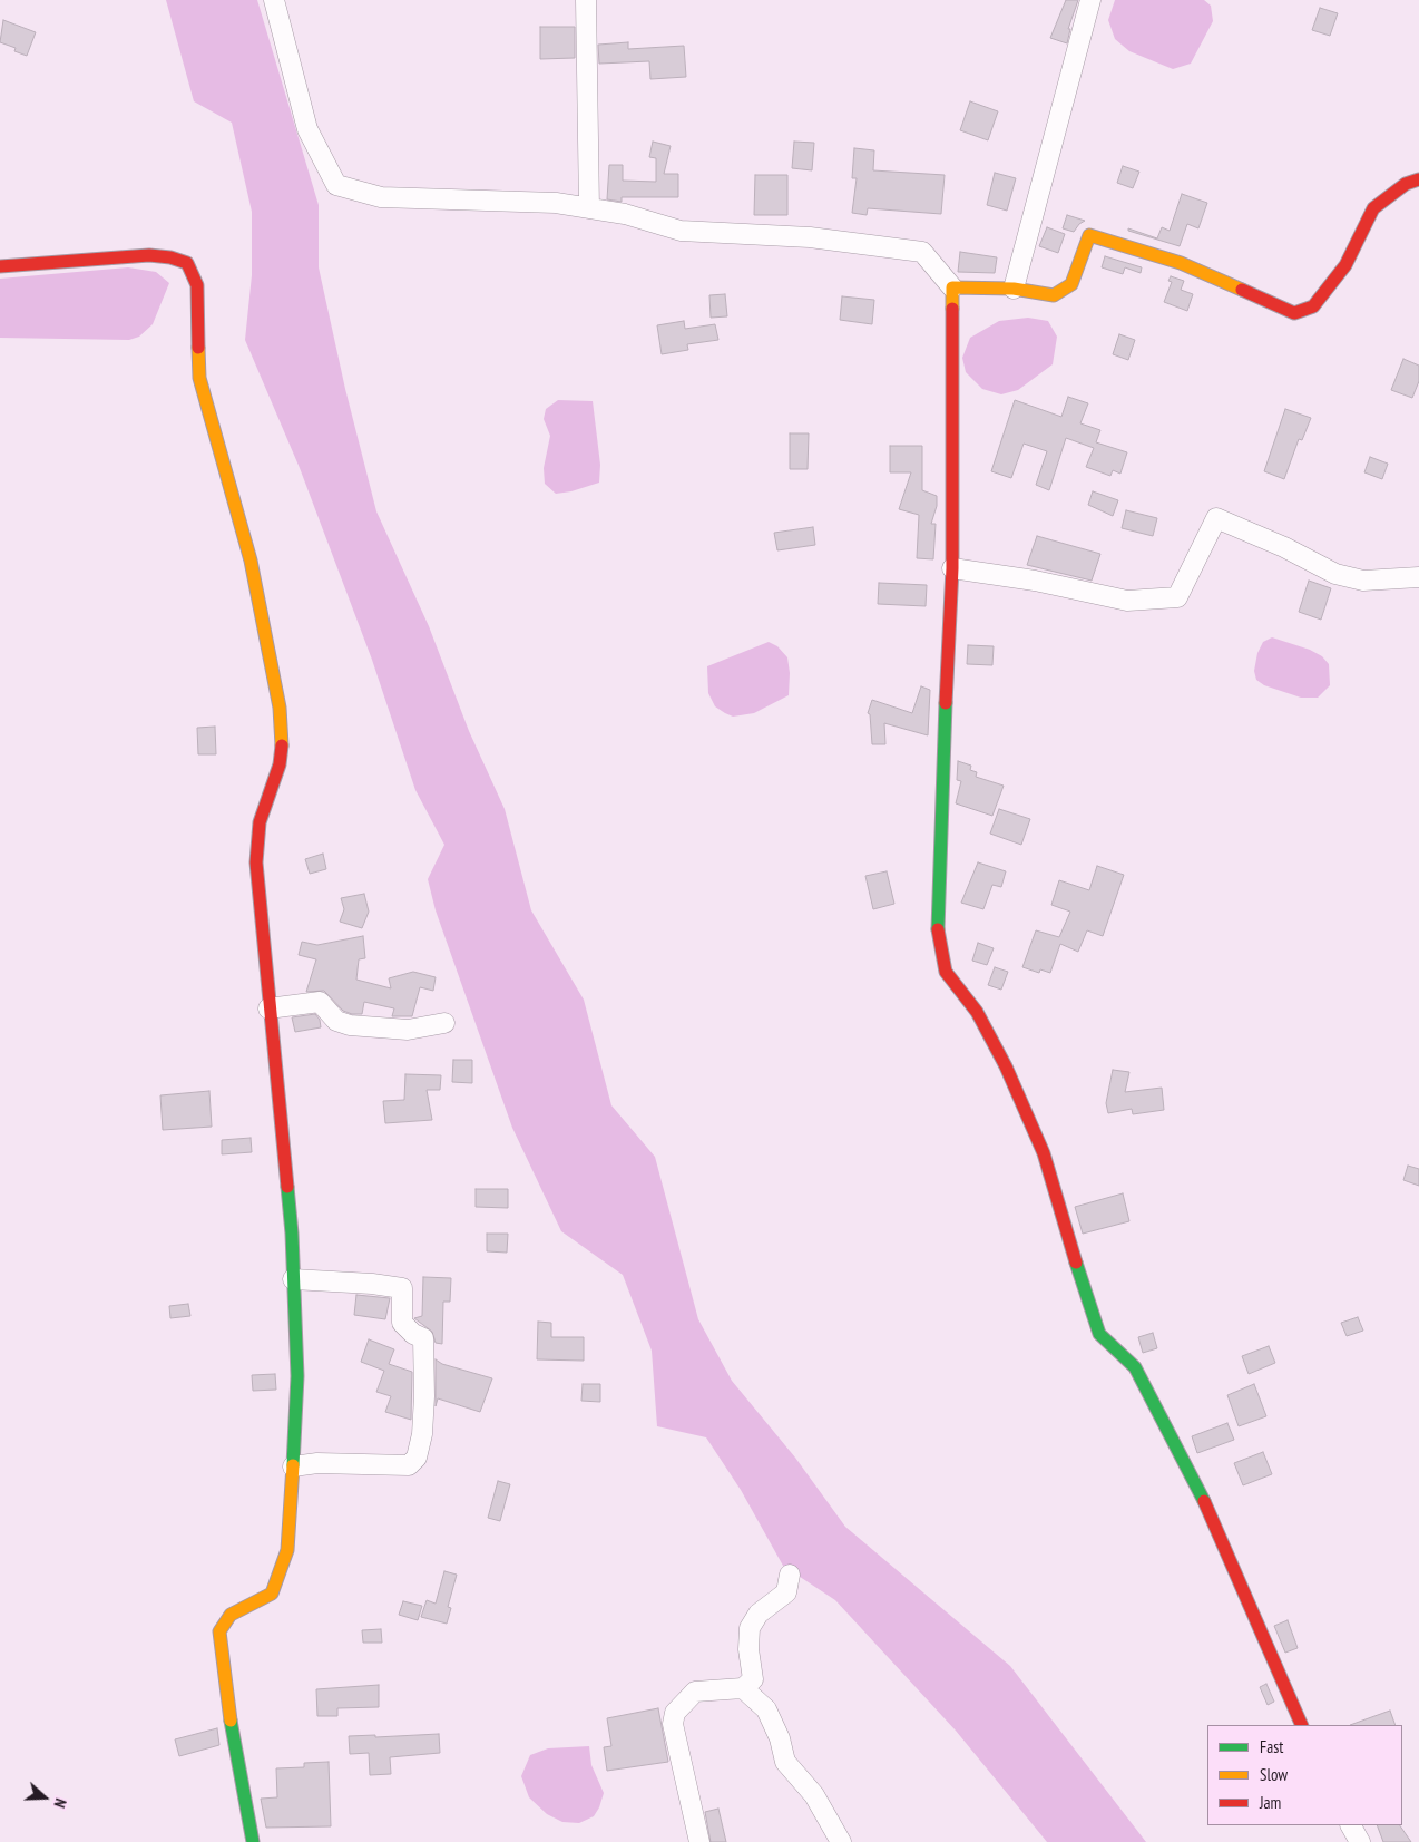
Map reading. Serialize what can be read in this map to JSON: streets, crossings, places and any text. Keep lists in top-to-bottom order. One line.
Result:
{"legend":["Fast","Slow","Jam"],"north":"right"}
